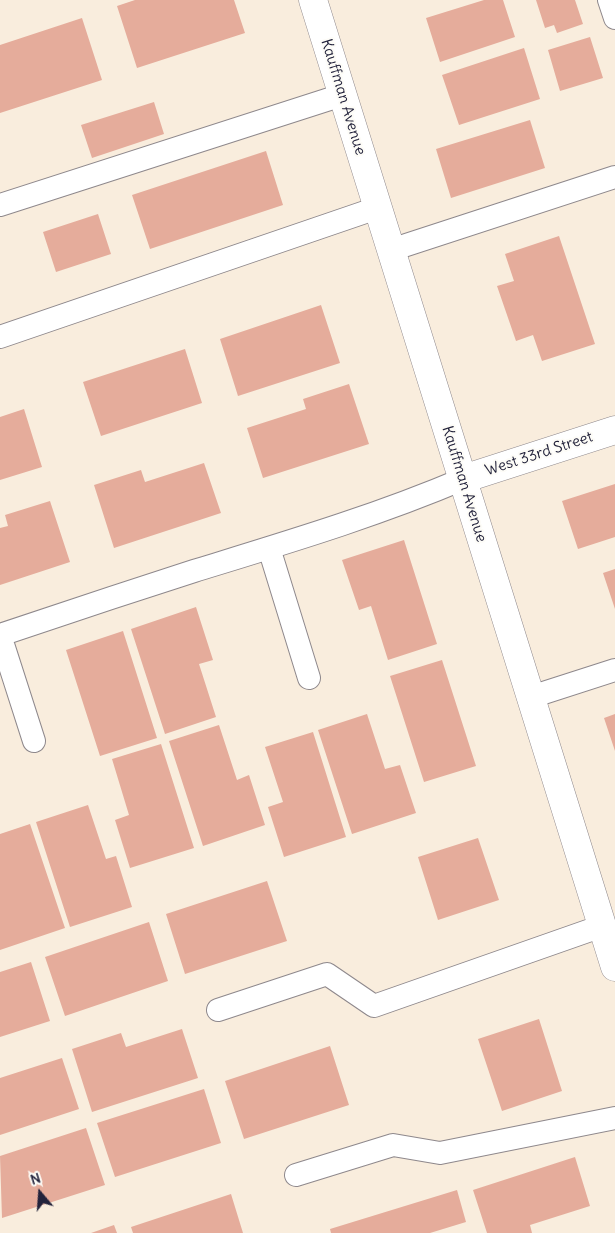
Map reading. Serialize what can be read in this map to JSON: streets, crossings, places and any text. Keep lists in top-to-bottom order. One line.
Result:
{"streets":{"street":["Kauffman Avenue","West 33rd Street"]},"crossings":[["Kauffman Avenue","West 33rd Street"]],"north":"top"}
